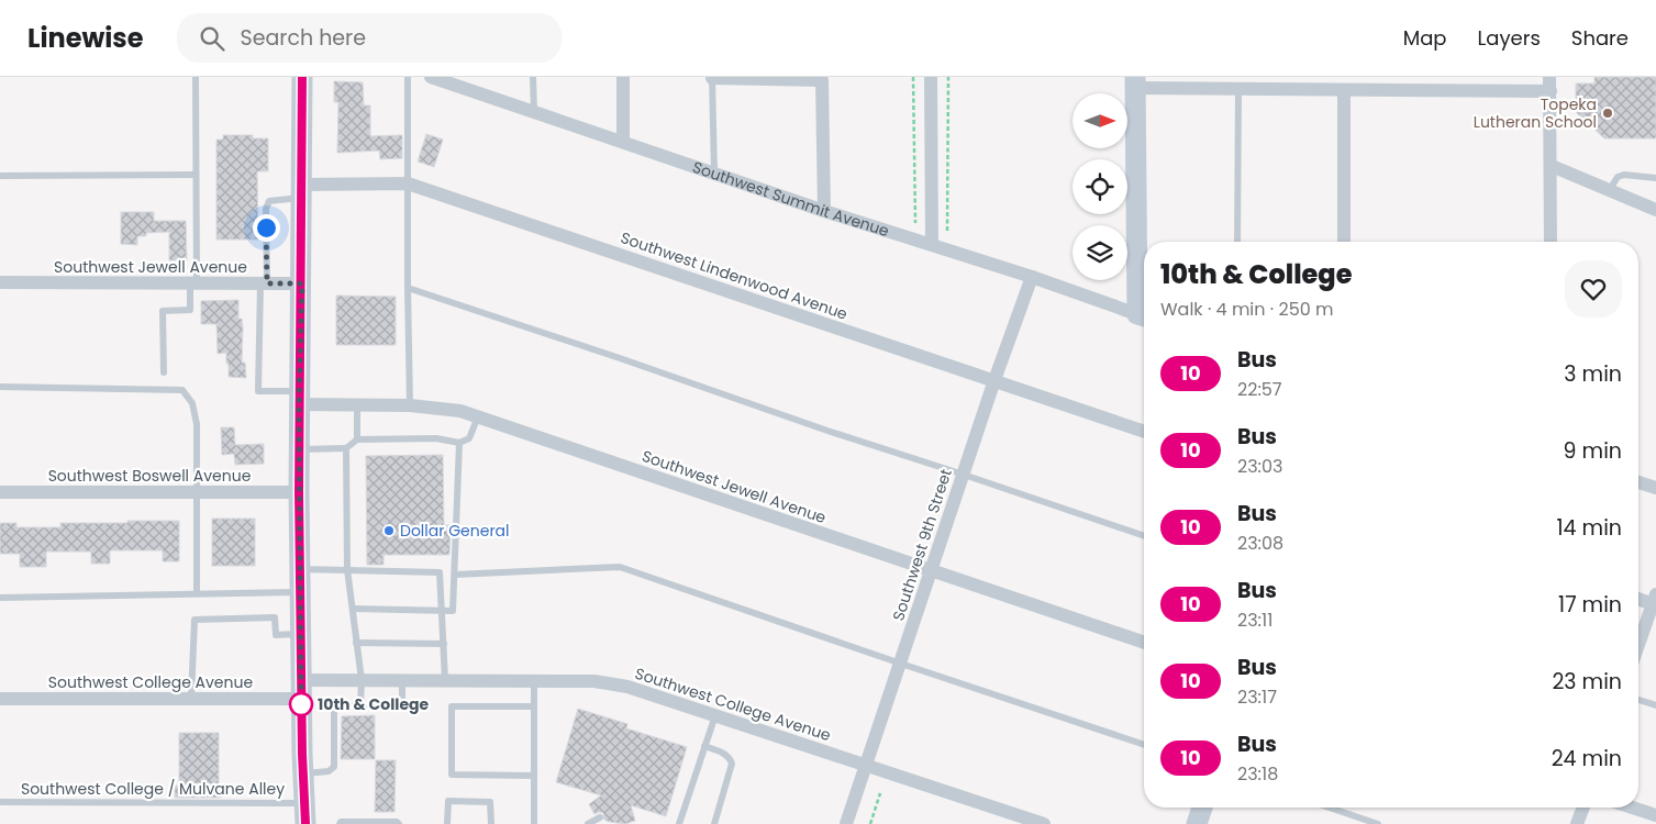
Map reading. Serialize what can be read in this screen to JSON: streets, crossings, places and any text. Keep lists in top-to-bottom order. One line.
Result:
{"streets":{"street":["Southwest Summit Avenue","Southwest Jewell Avenue","Southwest Lindenwood Avenue","Southwest Boswell Avenue","Southwest 9th Street","Southwest College Avenue"],"lane":["Southwest College / Mulvane Alley"]},"crossings":[["Southwest Summit Avenue","Southwest 9th Street"],["Southwest Jewell Avenue","Southwest 9th Street"],["Southwest Lindenwood Avenue","Southwest 9th Street"],["Southwest 9th Street","Southwest College Avenue"]],"places":["Topeka Lutheran School","Dollar General","10th & College"],"lines":["bus line 10"],"north":"right","page":{"header":"Linewise","search":"Search here","nav":["Map","Layers","Share"],"heading":["10th & College","Walk · 4 min · 250 m"],"list":[{"mark":"10","name":"Bus","note":"22:57","value":"3 min"},{"mark":"10","name":"Bus","note":"23:03","value":"9 min"},{"mark":"10","name":"Bus","note":"23:08","value":"14 min"},{"mark":"10","name":"Bus","note":"23:11","value":"17 min"},{"mark":"10","name":"Bus","note":"23:17","value":"23 min"},{"mark":"10","name":"Bus","note":"23:18","value":"24 min"}]}}
